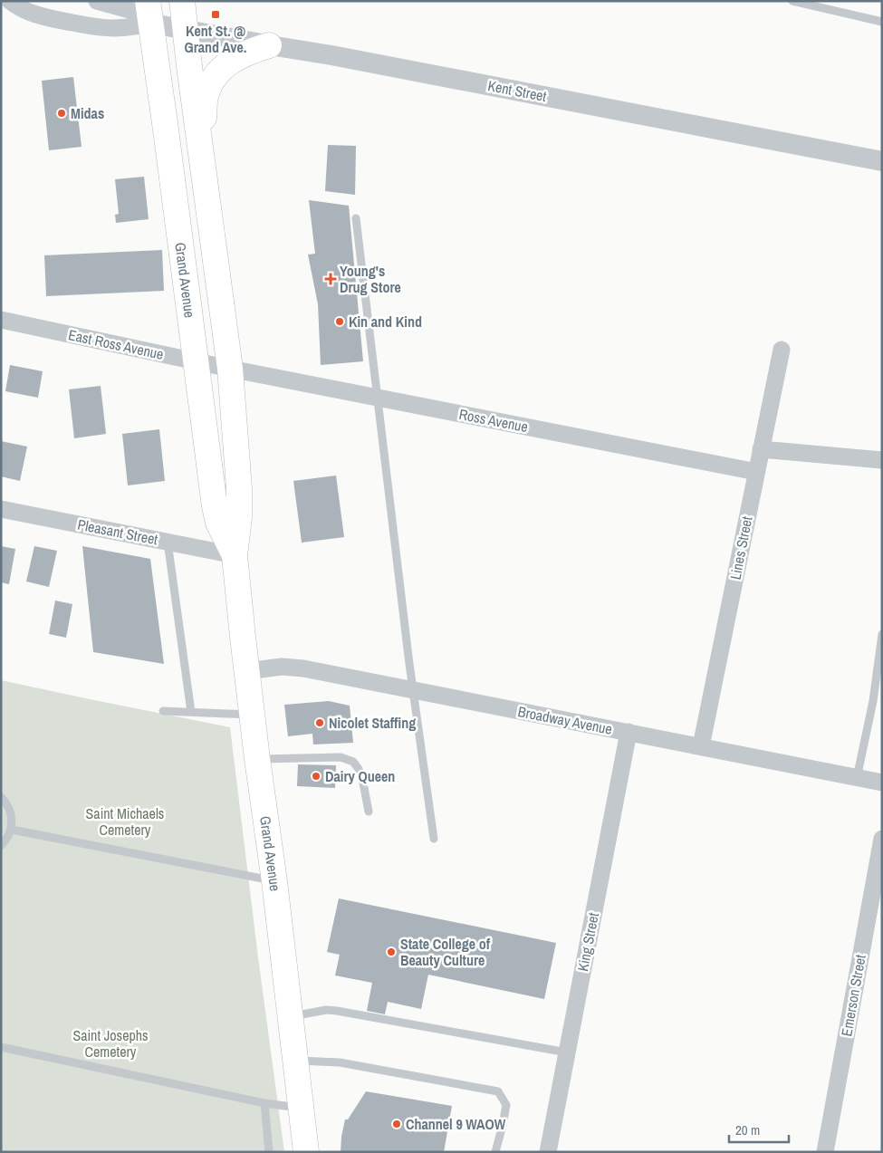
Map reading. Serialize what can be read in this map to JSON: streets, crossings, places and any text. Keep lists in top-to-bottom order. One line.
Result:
{"streets":{"main road":["Grand Avenue"],"street":["Kent Street","East Ross Avenue","Ross Avenue","Pleasant Street","Lines Street","Broadway Avenue","King Street","Emerson Street"]},"crossings":[["Kent Street","Grand Avenue"],["Grand Avenue","East Ross Avenue"],["Grand Avenue","Ross Avenue"],["Grand Avenue","Pleasant Street"],["Grand Avenue","Broadway Avenue"],["East Ross Avenue","Ross Avenue"],["Ross Avenue","Lines Street"],["Lines Street","Broadway Avenue"],["Broadway Avenue","King Street"]],"parks":["Saint Michaels Cemetery","Saint Josephs Cemetery"],"places":{"transit":["Kent St. @ Grand Ave."],"other":["Midas","Kin and Kind","Nicolet Staffing","Dairy Queen","State College of Beauty Culture","Channel 9 WAOW"],"health":["Young's Drug Store"]},"scale_bar":"20 m"}
